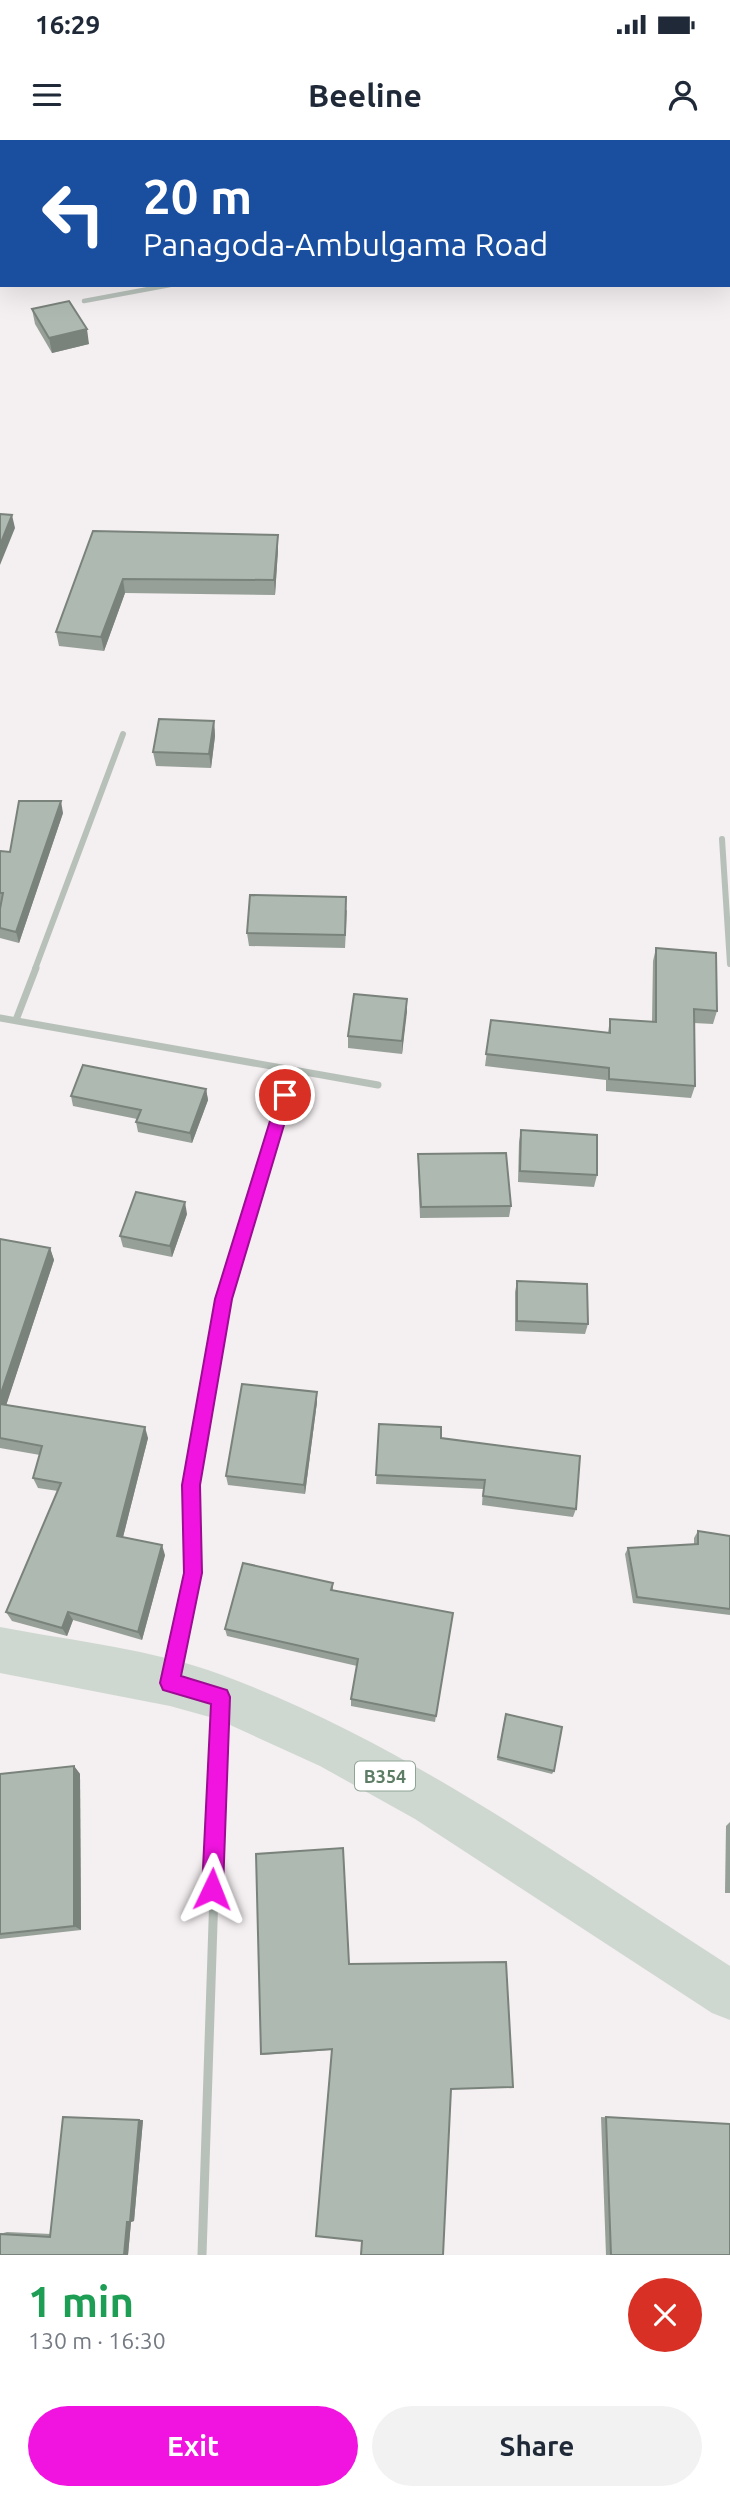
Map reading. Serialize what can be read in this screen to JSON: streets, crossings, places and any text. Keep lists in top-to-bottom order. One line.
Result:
{"streets":{"main road":["B354"]},"page":{"status":"16:29","header":"Beeline","turn":["20 m","Panagoda-Ambulgama Road"],"heading":["1 min","130 m · 16:30"],"buttons":["Exit","Share"]}}
